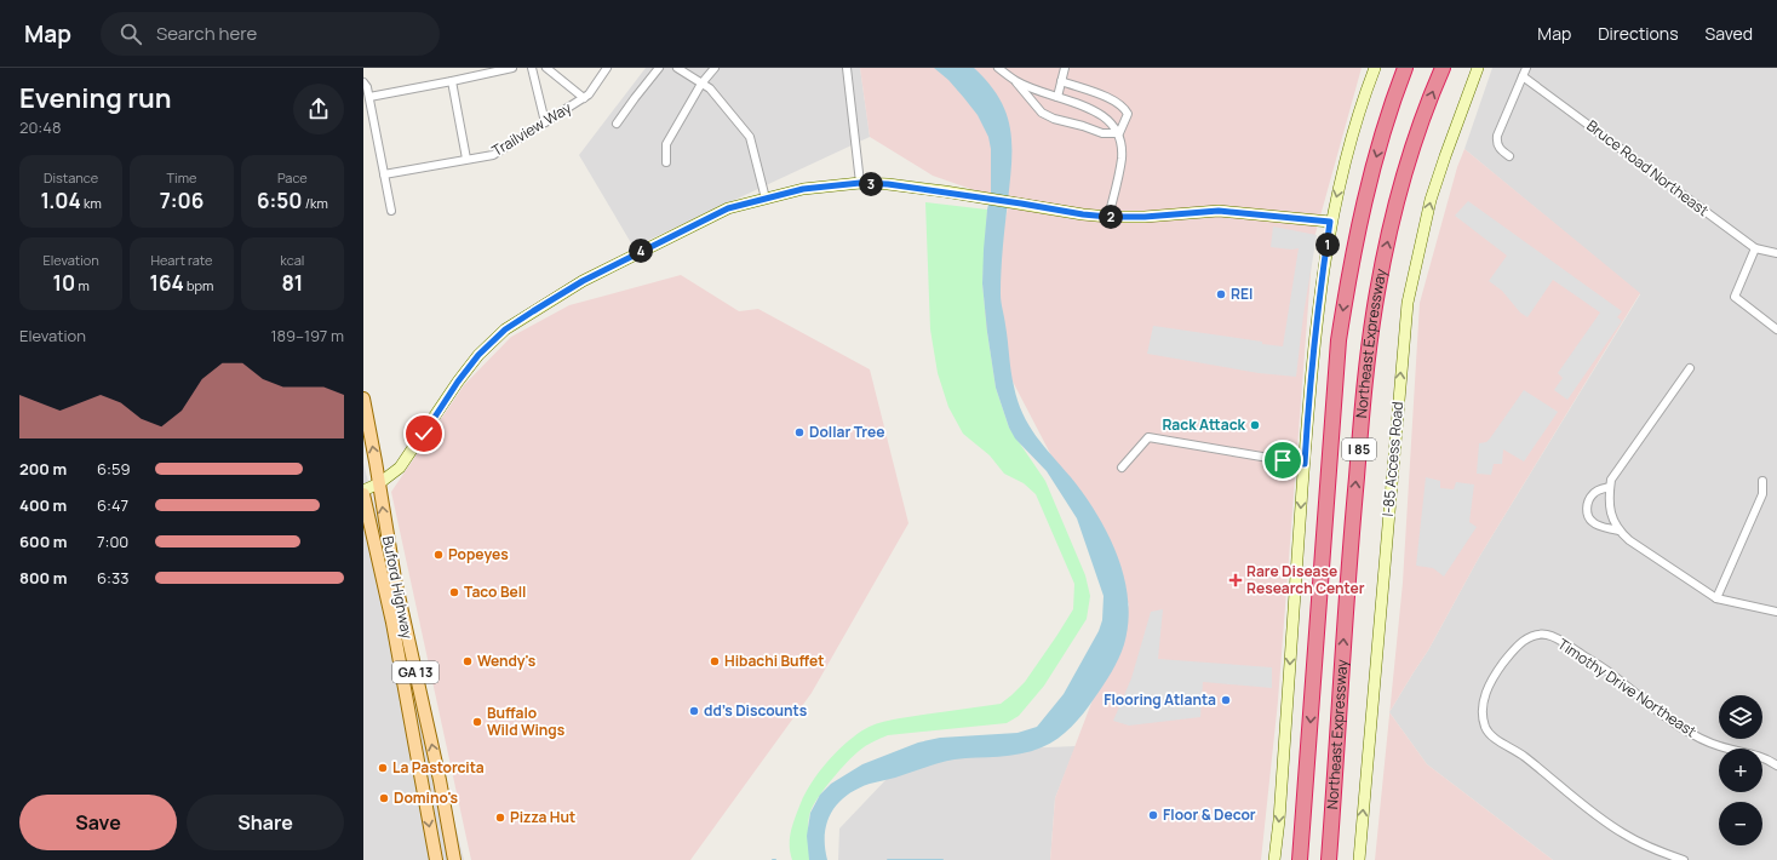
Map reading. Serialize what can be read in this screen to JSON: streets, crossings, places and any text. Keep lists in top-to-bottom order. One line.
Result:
{"streets":{"highway":["Northeast Expressway","I 85"],"main road":["I-85 Access Road","Buford Highway","GA 13"],"street":["Trailview Way","Bruce Road Northeast","Timothy Drive Northeast"]},"places":{"other":["REI","Rack Attack","Dollar Tree","Popeyes","Taco Bell","Wendy's","Hibachi Buffet","Flooring Atlanta","dd's Discounts","Buffalo Wild Wings","La Pastorcita","Domino's","Floor & Decor","Pizza Hut"],"health":["Rare Disease Research Center"]},"page":{"header":"Map","search":"Search here","nav":["Map","Directions","Saved"],"heading":["Evening run","20:48"],"stats":[["Distance","1.04 km"],["Time","7:06"],["Pace","6:50 /km"],["Elevation","10 m"],["Heart rate","164 bpm"],["kcal","81"]],"pins":["3","2","1","4"],"chart":["Elevation","189–197 m"],"list":[{"name":"200 m","note":"6:59"},{"name":"400 m","note":"6:47"},{"name":"600 m","note":"7:00"},{"name":"800 m","note":"6:33"}],"map_buttons":["+","−"],"buttons":["Save","Share"]}}
